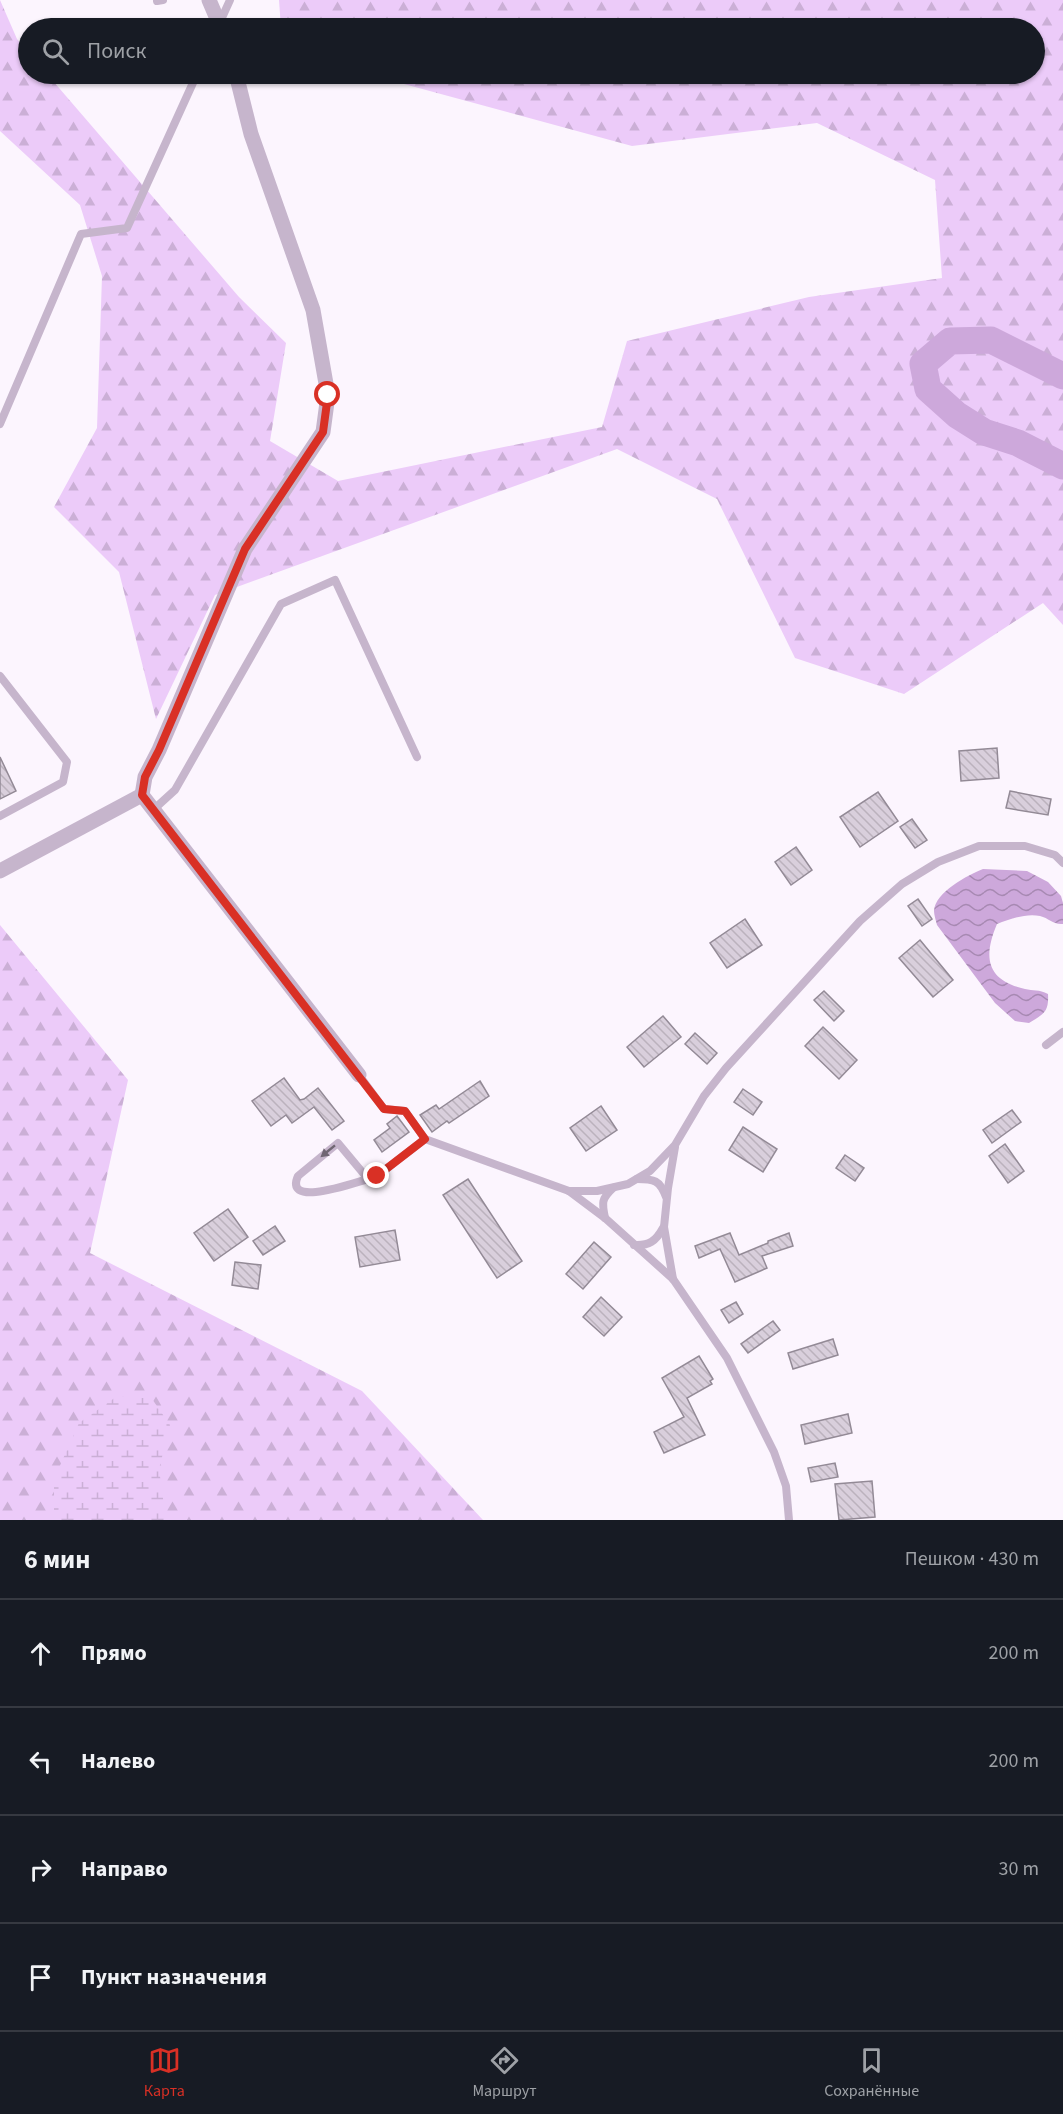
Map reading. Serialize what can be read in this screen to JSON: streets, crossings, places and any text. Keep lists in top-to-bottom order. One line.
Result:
{"page":{"search":"Поиск","heading":["6 мин","Пешком · 430 m"],"list":[["Прямо","200 m"],["Налево","200 m"],["Направо","30 m"],"Пункт назначения"],"nav":["Карта","Маршрут","Сохранённые"]}}
